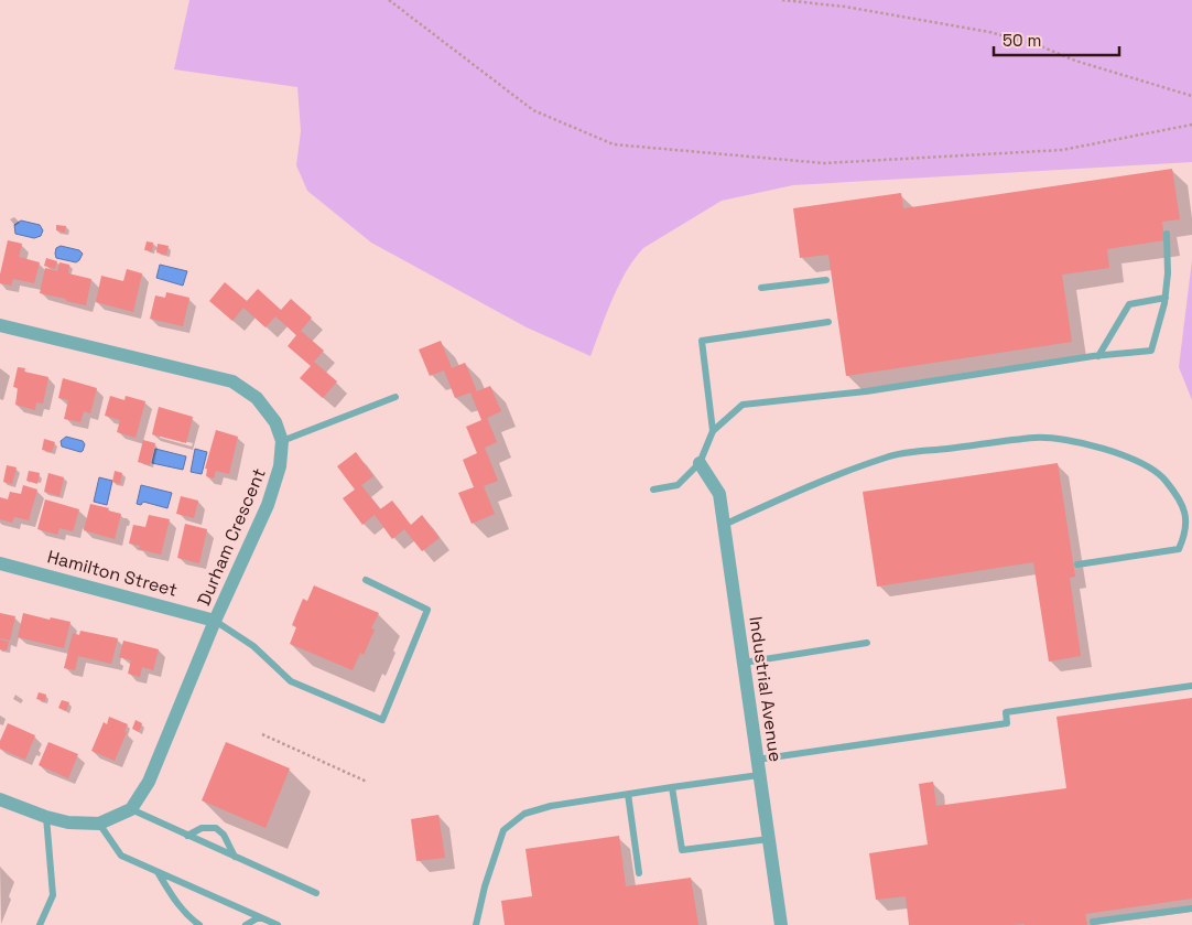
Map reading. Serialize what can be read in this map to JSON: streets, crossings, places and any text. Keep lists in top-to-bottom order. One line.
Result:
{"streets":{"street":["Durham Crescent","Hamilton Street","Industrial Avenue"]},"crossings":[["Durham Crescent","Hamilton Street"]],"scale_bar":"50 m"}
